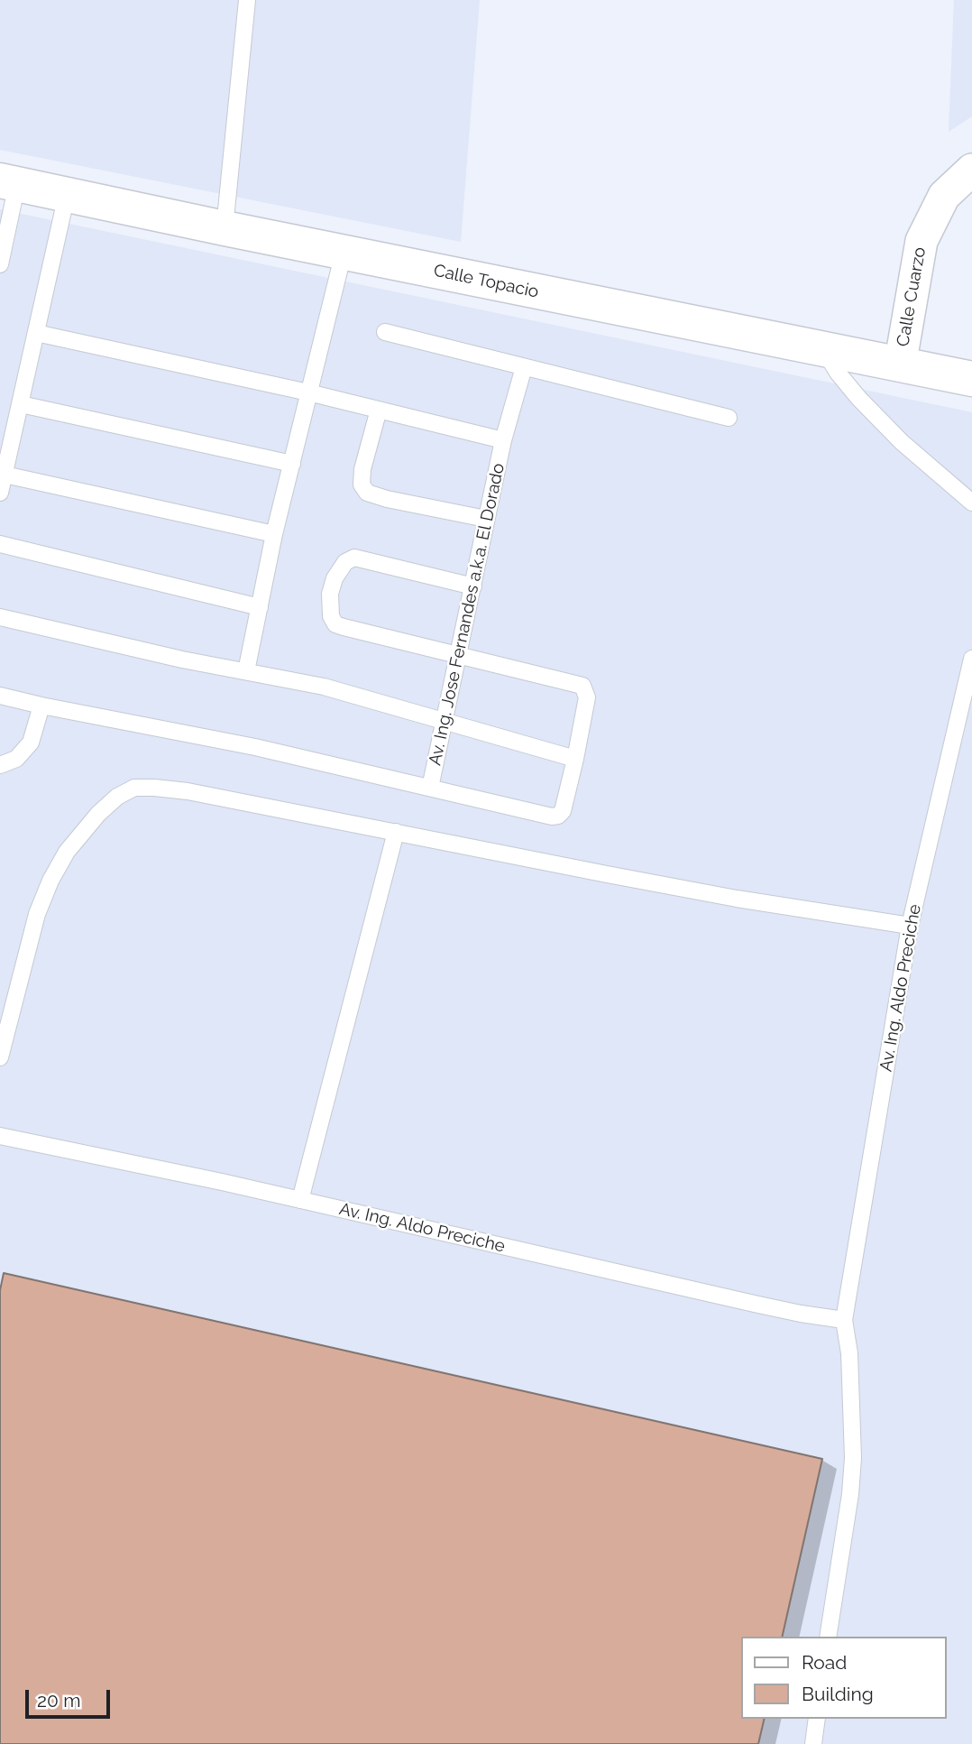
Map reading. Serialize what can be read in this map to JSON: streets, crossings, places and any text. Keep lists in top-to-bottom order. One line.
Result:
{"streets":{"street":["Calle Topacio","Calle Cuarzo"],"lane":["Av. Ing. Jose Fernandes a.k.a. El Dorado","Av. Ing. Aldo Preciche"]},"crossings":[["Calle Topacio","Calle Cuarzo"]],"legend":["Road","Building"],"scale_bar":"20 m"}
